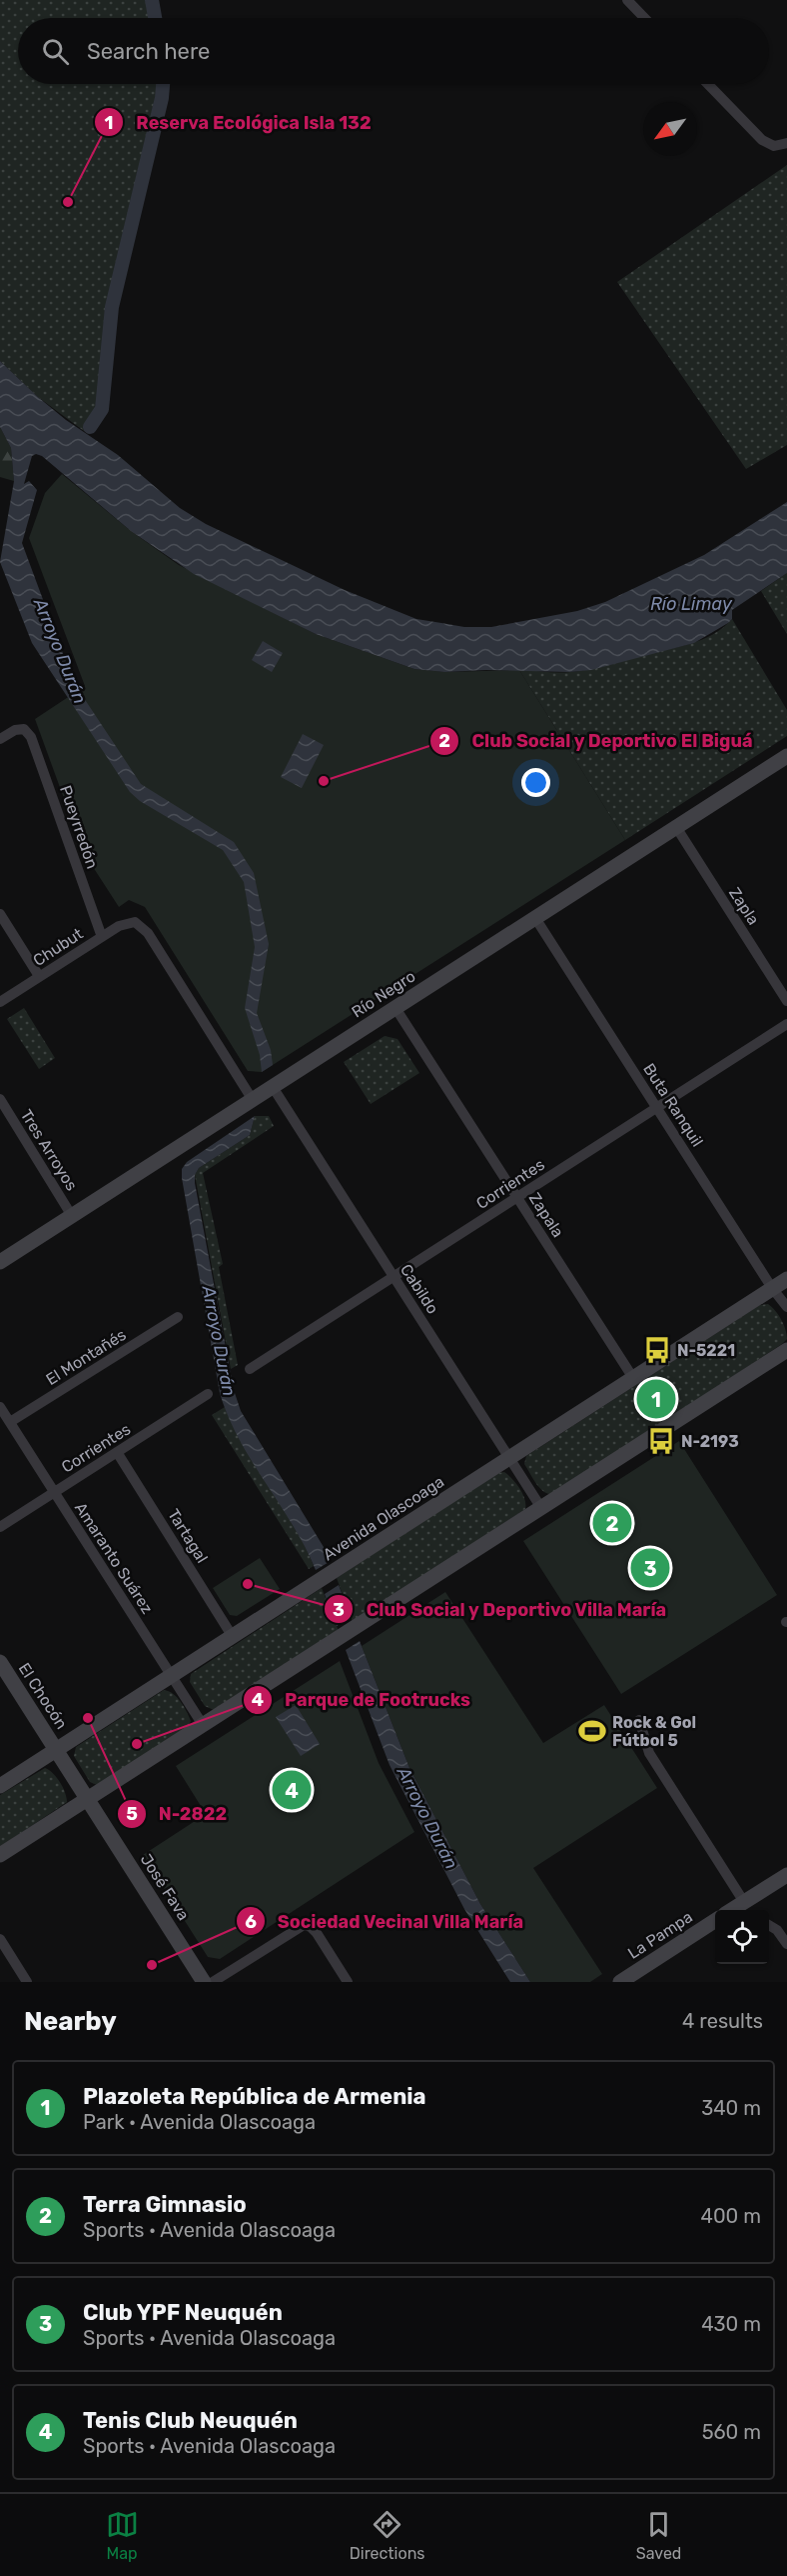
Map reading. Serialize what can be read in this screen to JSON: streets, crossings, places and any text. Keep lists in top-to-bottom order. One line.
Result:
{"streets":{"main road":["Río Negro","Avenida Olascoaga","El Chocón","José Fava","La Pampa"],"street":["Pueyrredón","Zapla","Chubut","Buta Ranquil","Tres Arroyos","Corrientes","Zapala","Cabildo","El Montañés","Tartagal","Amaranto Suárez"]},"crossings":[["Pueyrredón","Chubut"],["Zapla","Río Negro"],["Chubut","Río Negro"],["Río Negro","Buta Ranquil"],["Río Negro","Tres Arroyos"],["Río Negro","Zapala"],["Río Negro","Cabildo"],["Buta Ranquil","Corrientes"],["Buta Ranquil","Avenida Olascoaga"],["Corrientes","Zapala"],["Corrientes","Cabildo"],["Corrientes","Tartagal"],["Corrientes","Amaranto Suárez"],["Zapala","Avenida Olascoaga"],["Cabildo","Avenida Olascoaga"],["El Montañés","Amaranto Suárez"],["Avenida Olascoaga","Tartagal"],["Avenida Olascoaga","Amaranto Suárez"],["Avenida Olascoaga","El Chocón"],["Avenida Olascoaga","José Fava"],["El Chocón","José Fava"]],"water":["Río Limay","Arroyo Durán"],"places":{"other":["Reserva Ecológica Isla 132","Club Social y Deportivo El Biguá","Club Social y Deportivo Villa María","N-2822","Parque de Footrucks","Sociedad Vecinal Villa María"],"bus stop":["N-5221","N-2193"],"sports":["Rock & Gol Fútbol 5"]},"north":"bottom left","page":{"search":"Search here","pins":["1","2","3","4"],"heading":["Nearby","4 results"],"list":[{"mark":"1","name":"Plazoleta República de Armenia","note":"Park · Avenida Olascoaga","value":"340 m"},{"mark":"2","name":"Terra Gimnasio","note":"Sports · Avenida Olascoaga","value":"400 m"},{"mark":"3","name":"Club YPF Neuquén","note":"Sports · Avenida Olascoaga","value":"430 m"},{"mark":"4","name":"Tenis Club Neuquén","note":"Sports · Avenida Olascoaga","value":"560 m"}],"nav":["Map","Directions","Saved"]}}
